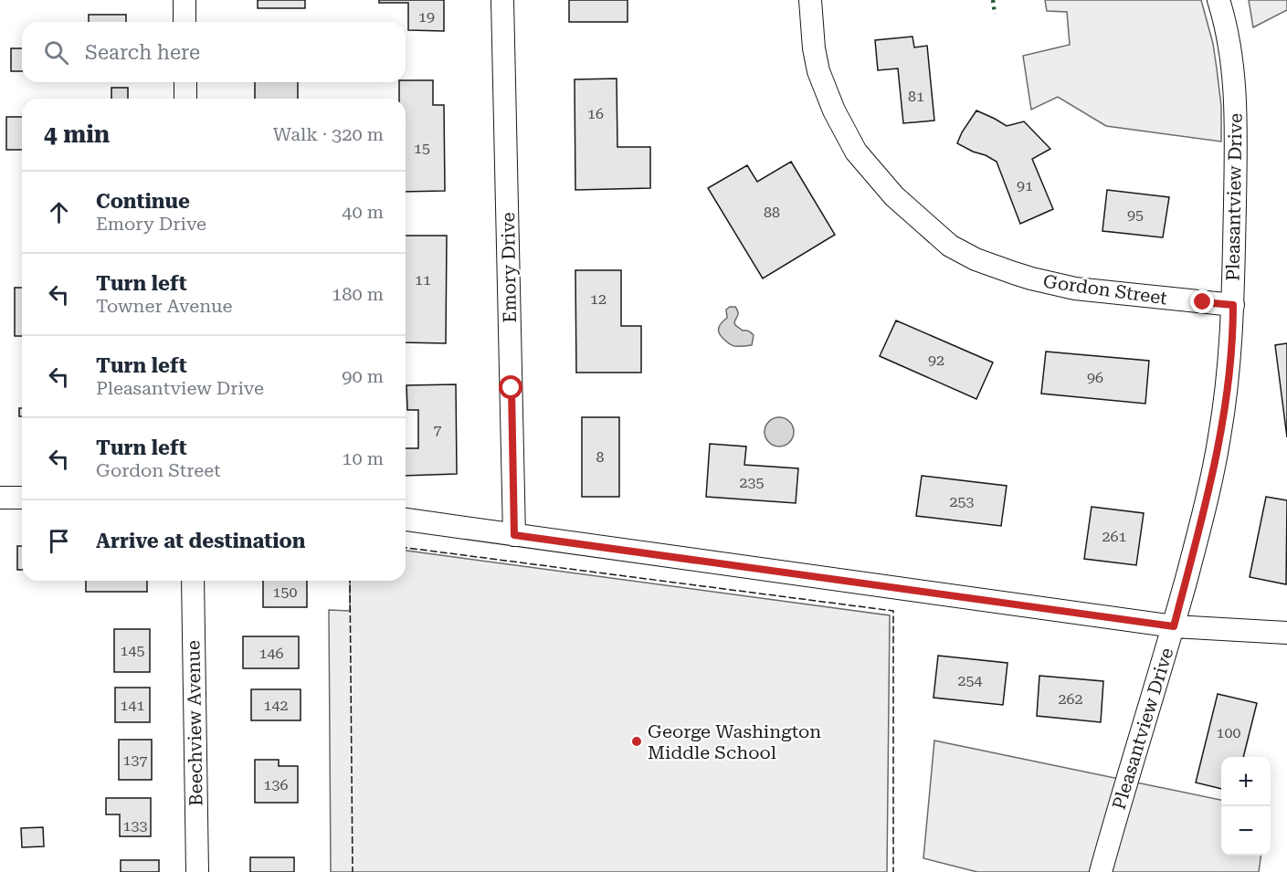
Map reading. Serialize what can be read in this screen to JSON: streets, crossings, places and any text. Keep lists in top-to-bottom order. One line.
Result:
{"streets":{"street":["Pleasantview Drive","Emory Drive","Gordon Street","Beechview Avenue"]},"crossings":[["Pleasantview Drive","Gordon Street"]],"places":["George Washington Middle School"],"house_numbers":["19","81","16","15","91","88","95","11","12","92","96","7","8","235","253","261","150","145","146","254","262","141","142","100","137","136","133"],"page":{"search":"Search here","heading":["4 min","Walk · 320 m"],"list":[["Continue","Emory Drive","40 m"],["Turn left","Towner Avenue","180 m"],["Turn left","Pleasantview Drive","90 m"],["Turn left","Gordon Street","10 m"],"Arrive at destination"],"map_buttons":["+","−"]}}
